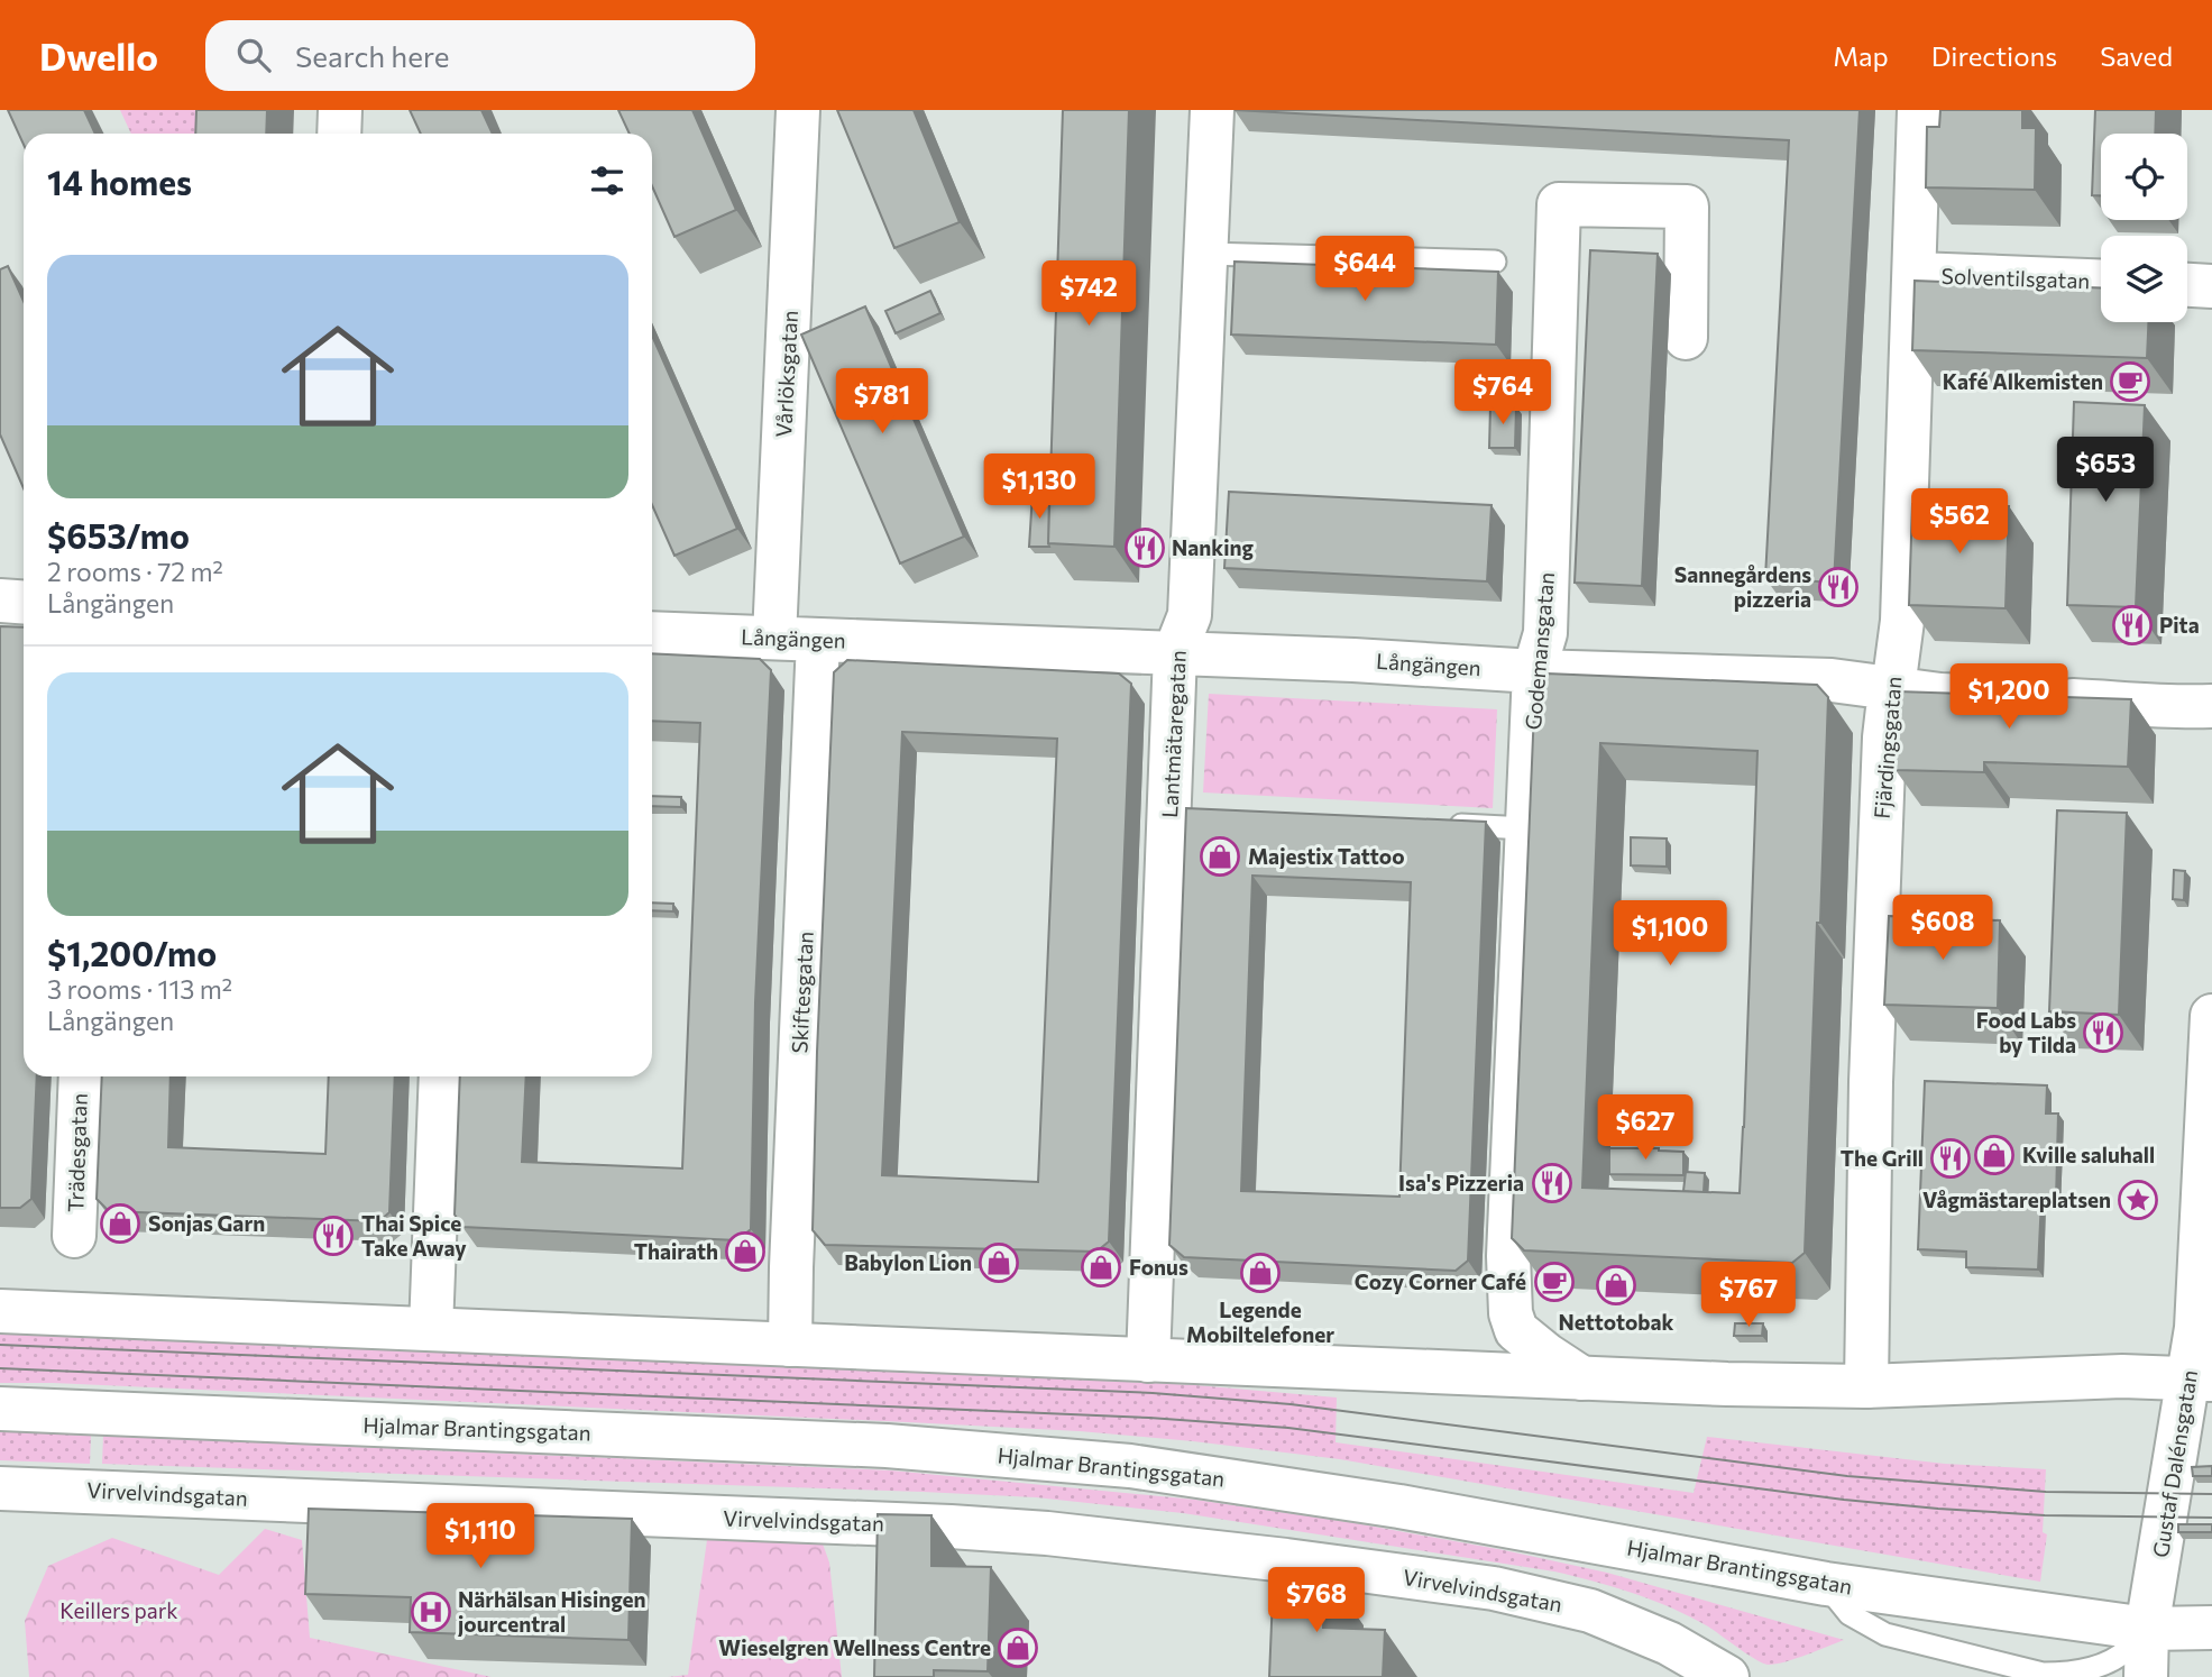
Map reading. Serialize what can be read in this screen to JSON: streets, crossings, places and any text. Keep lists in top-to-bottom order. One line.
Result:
{"streets":{"street":["Solventilsgatan","Vårlöksgatan","Långängen","Godemansgatan","Lantmätaregatan","Fjärdingsgatan","Skiftesgatan","Trädesgatan","Hjalmar Brantingsgatan","Gustaf Dalénsgatan","Virvelvindsgatan"]},"crossings":[["Solventilsgatan","Fjärdingsgatan"],["Vårlöksgatan","Långängen"],["Långängen","Godemansgatan"],["Långängen","Lantmätaregatan"],["Långängen","Fjärdingsgatan"],["Långängen","Skiftesgatan"],["Hjalmar Brantingsgatan","Gustaf Dalénsgatan"]],"parks":["Keillers park"],"places":{"cafe":["Kafé Alkemisten","Cozy Corner Café"],"restaurant":["Nanking","Sannegårdens pizzeria","Pita","Food Labs by Tilda","The Grill","Isa's Pizzeria","Thai Spice Take Away"],"shop":["Majestix Tattoo","Kville saluhall","Sonjas Garn","Thairath","Babylon Lion","Fonus","Legende Mobiltelefoner","Nettotobak","Wieselgren Wellness Centre"],"place":["Vågmästareplatsen"],"hospital":["Närhälsan Hisingen jourcentral"]},"page":{"header":"Dwello","search":"Search here","nav":["Map","Directions","Saved"],"heading":"14 homes","list":[{"name":"$653/mo","note":"2 rooms · 72 m² · Långängen"},{"name":"$1,200/mo","note":"3 rooms · 113 m² · Långängen"}],"price":["$644","$742","$764","$781","$653","$1,130","$562","$1,200","$608","$1,100","$627","$767","$1,110","$768"]}}
